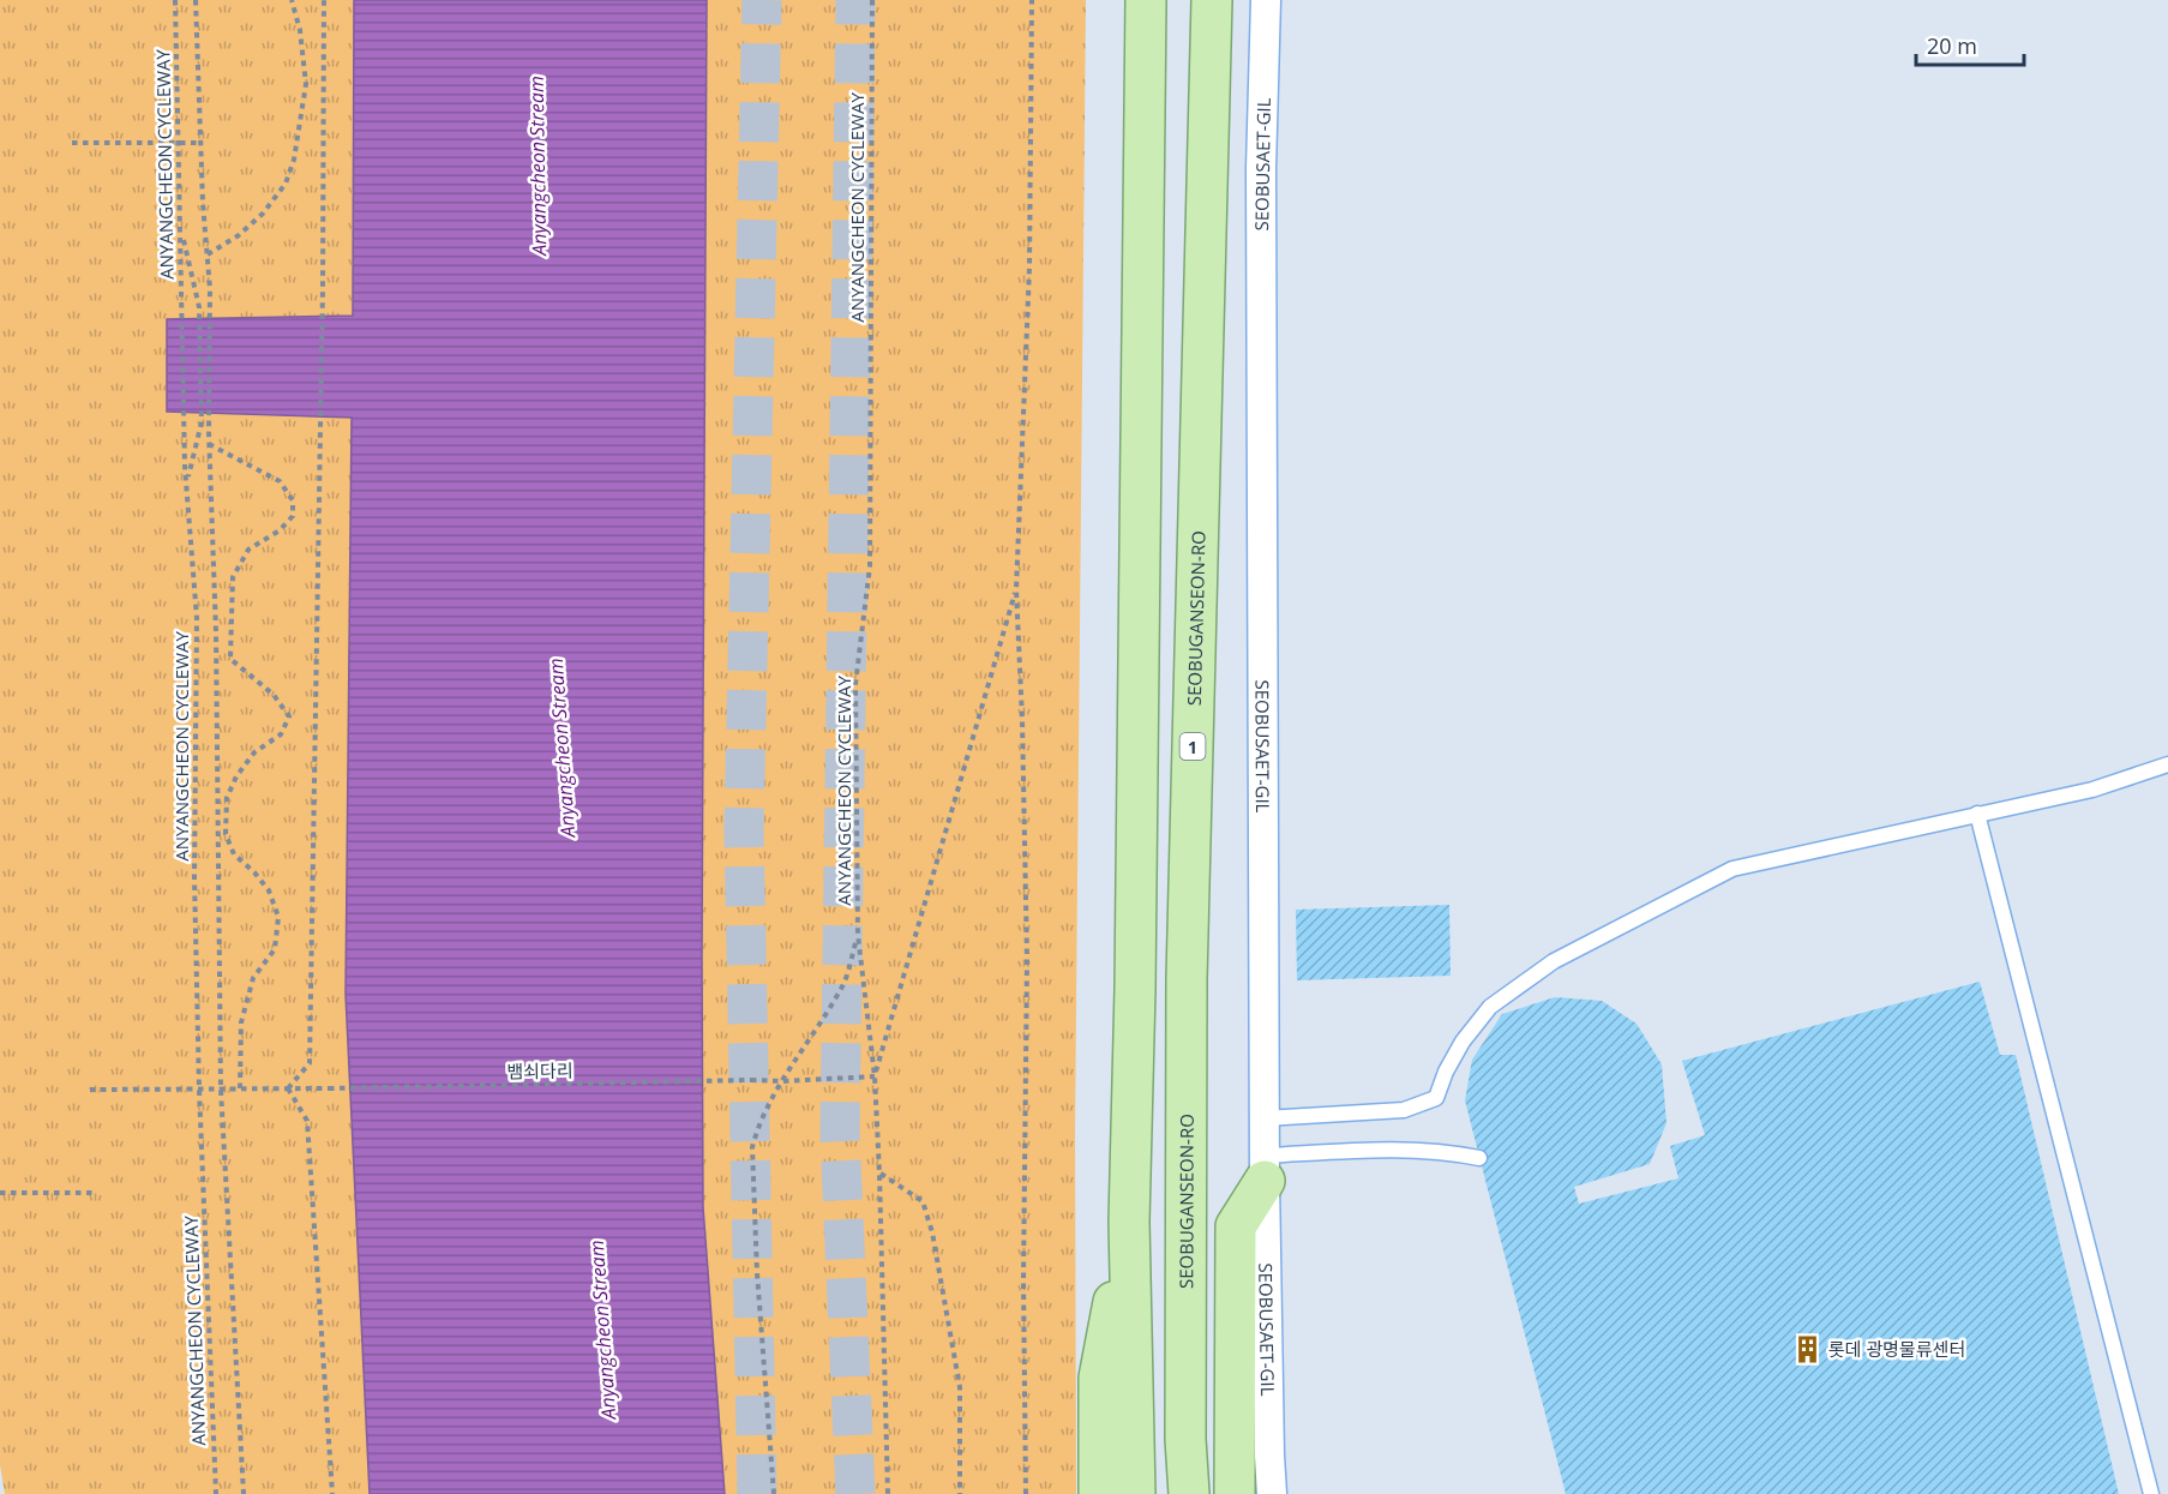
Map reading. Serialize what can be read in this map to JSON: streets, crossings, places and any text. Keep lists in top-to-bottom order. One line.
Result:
{"streets":{"main road":["SEOBUGANSEON-RO","1"],"street":["SEOBUSAET-GIL"],"path":["ANYANGCHEON CYCLEWAY","뱀쇠다리"]},"crossings":[["ANYANGCHEON CYCLEWAY","뱀쇠다리"]],"water":["Anyangcheon Stream"],"places":{"building":["롯데 광명물류센터"]},"scale_bar":"20 m"}
